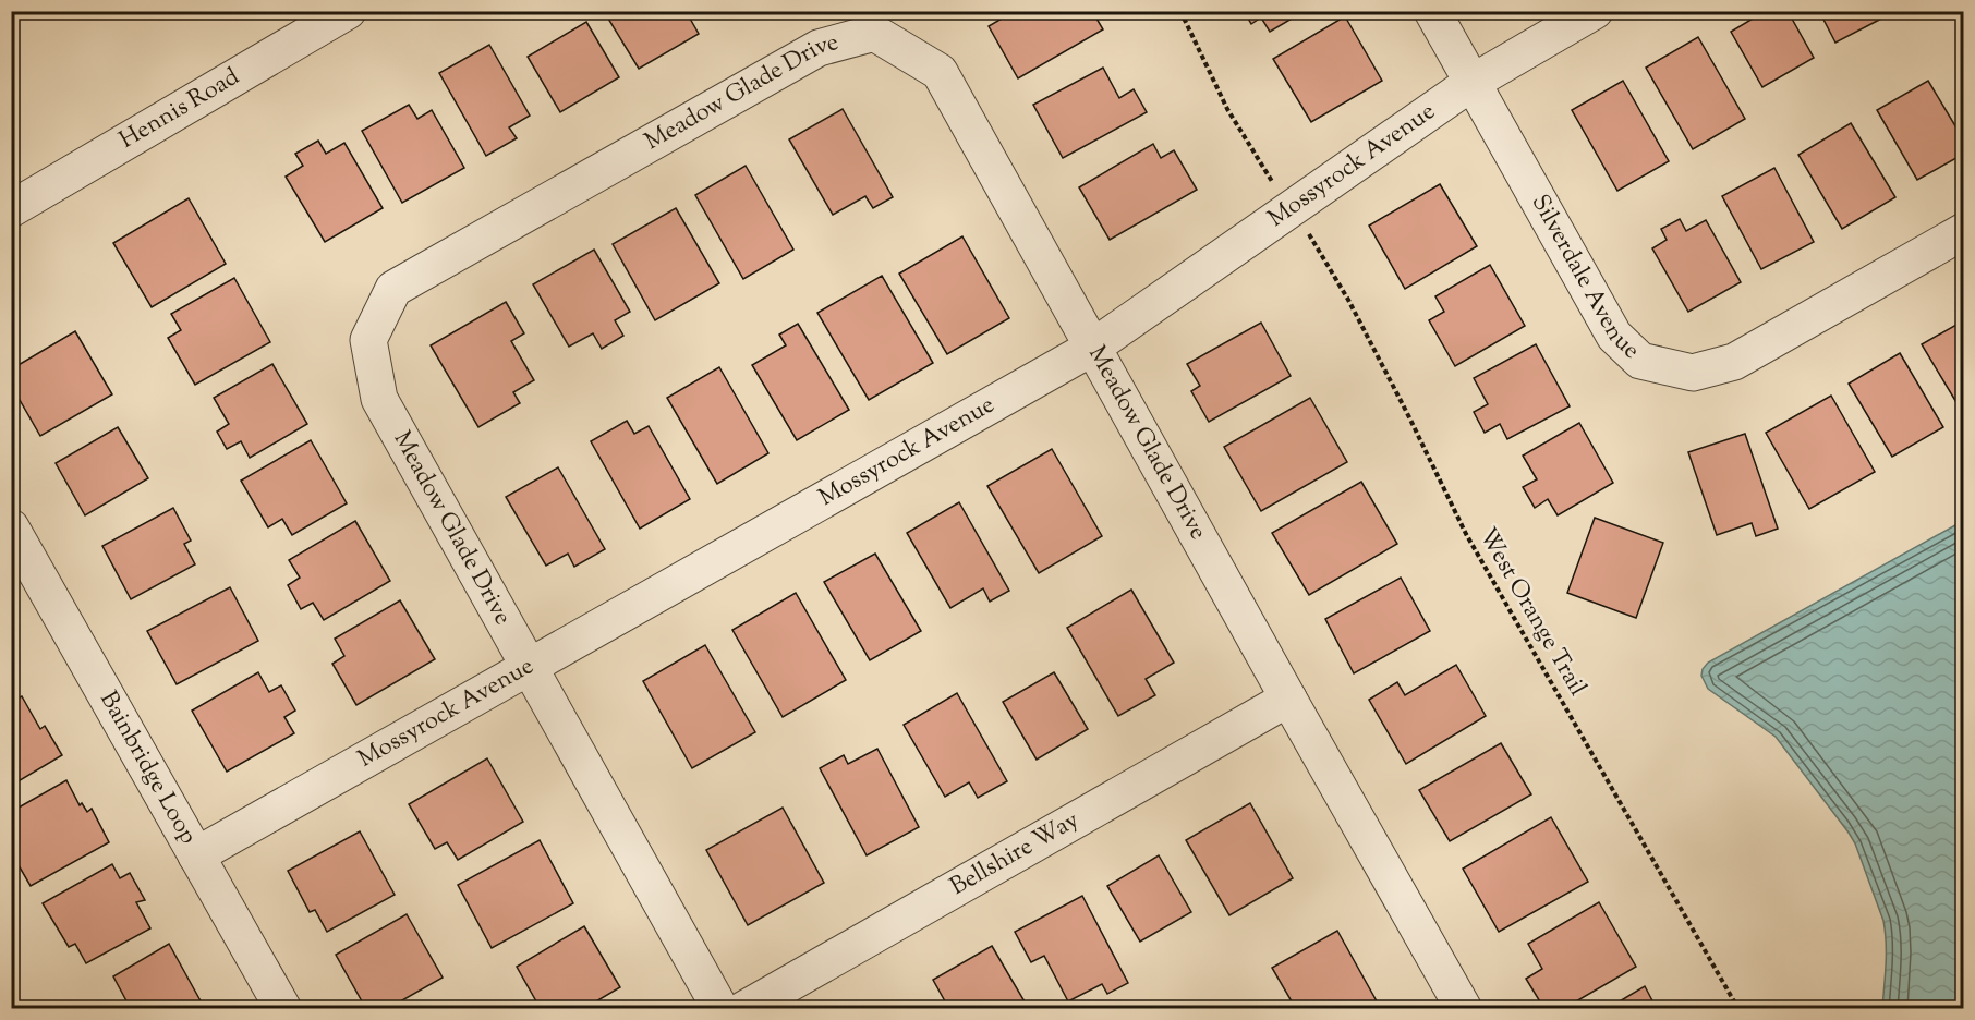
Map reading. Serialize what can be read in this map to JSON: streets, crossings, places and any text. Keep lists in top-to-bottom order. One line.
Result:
{"streets":{"street":["Meadow Glade Drive","Hennis Road","Mossyrock Avenue","Silverdale Avenue","Bainbridge Loop","Bellshire Way"],"path":["West Orange Trail"]},"crossings":[["Meadow Glade Drive","Mossyrock Avenue"],["Meadow Glade Drive","Bellshire Way"],["Mossyrock Avenue","Silverdale Avenue"],["Mossyrock Avenue","Bainbridge Loop"]]}
